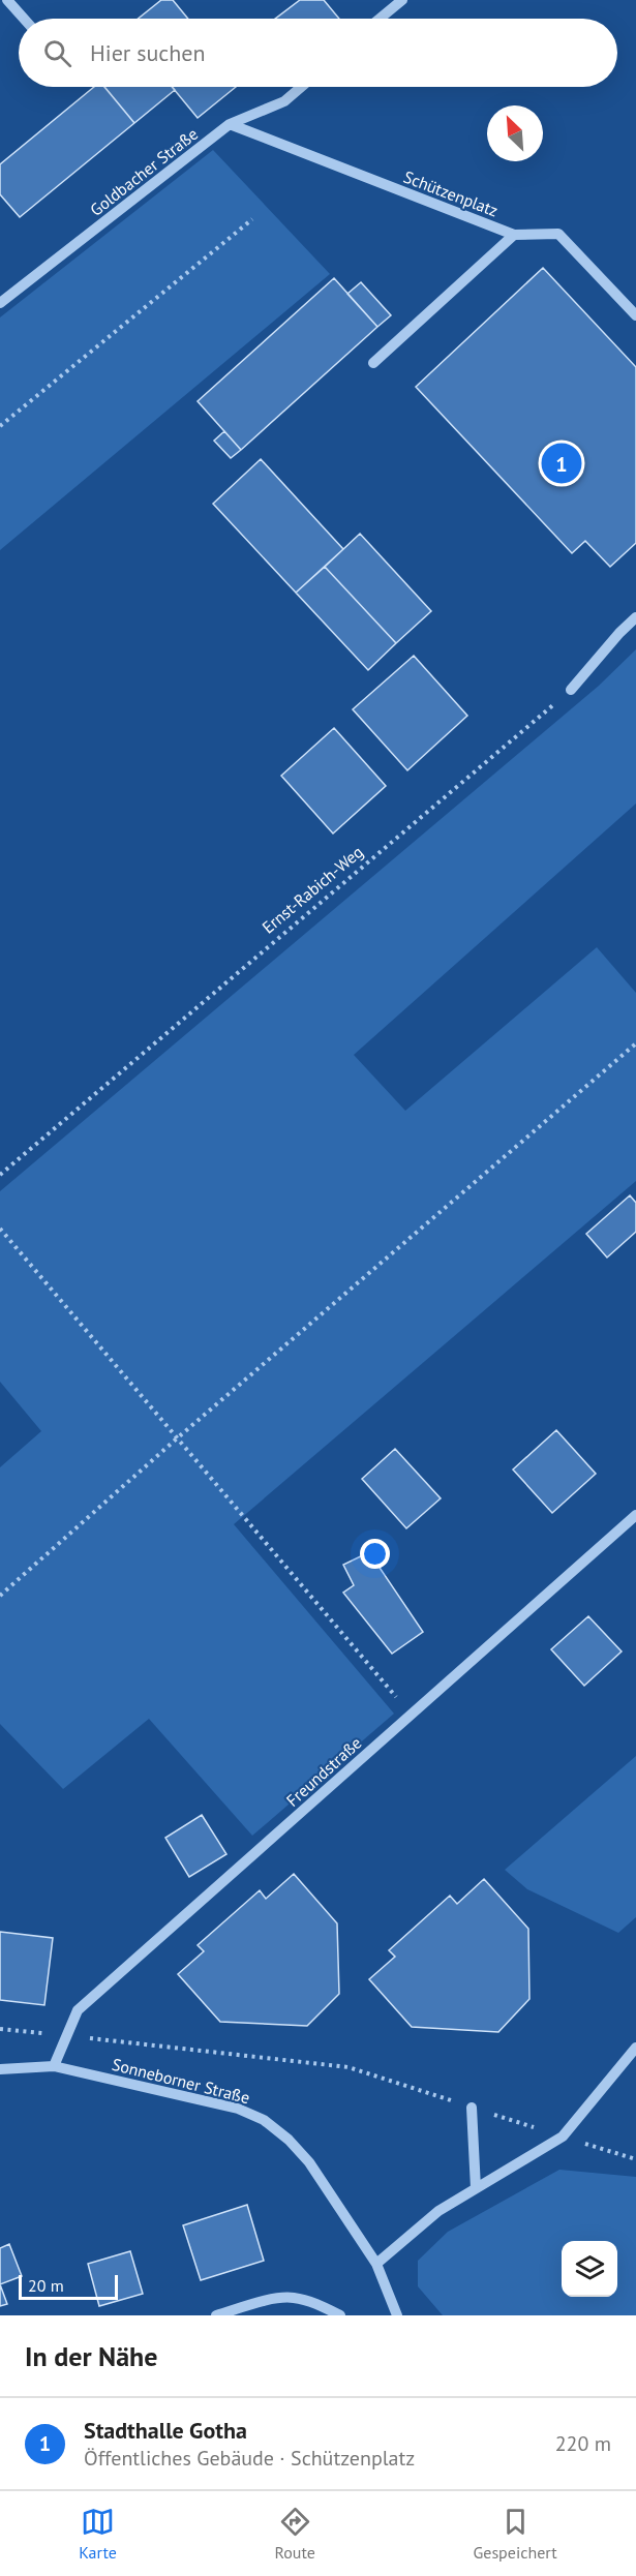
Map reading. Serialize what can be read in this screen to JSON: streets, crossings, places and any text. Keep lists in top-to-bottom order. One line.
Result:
{"streets":{"street":["Goldbacher Straße","Schützenplatz","Freundstraße","Sonneborner Straße"],"path":["Ernst-Rabich-Weg"]},"crossings":[["Goldbacher Straße","Schützenplatz"],["Freundstraße","Sonneborner Straße"]],"scale_bar":"20 m","north":"top left","page":{"search":"Hier suchen","pins":"1","scale":"20 m","heading":"In der Nähe","list":[{"mark":"1","name":"Stadthalle Gotha","note":"Öffentliches Gebäude · Schützenplatz","value":"220 m"}],"nav":["Karte","Route","Gespeichert"]}}
